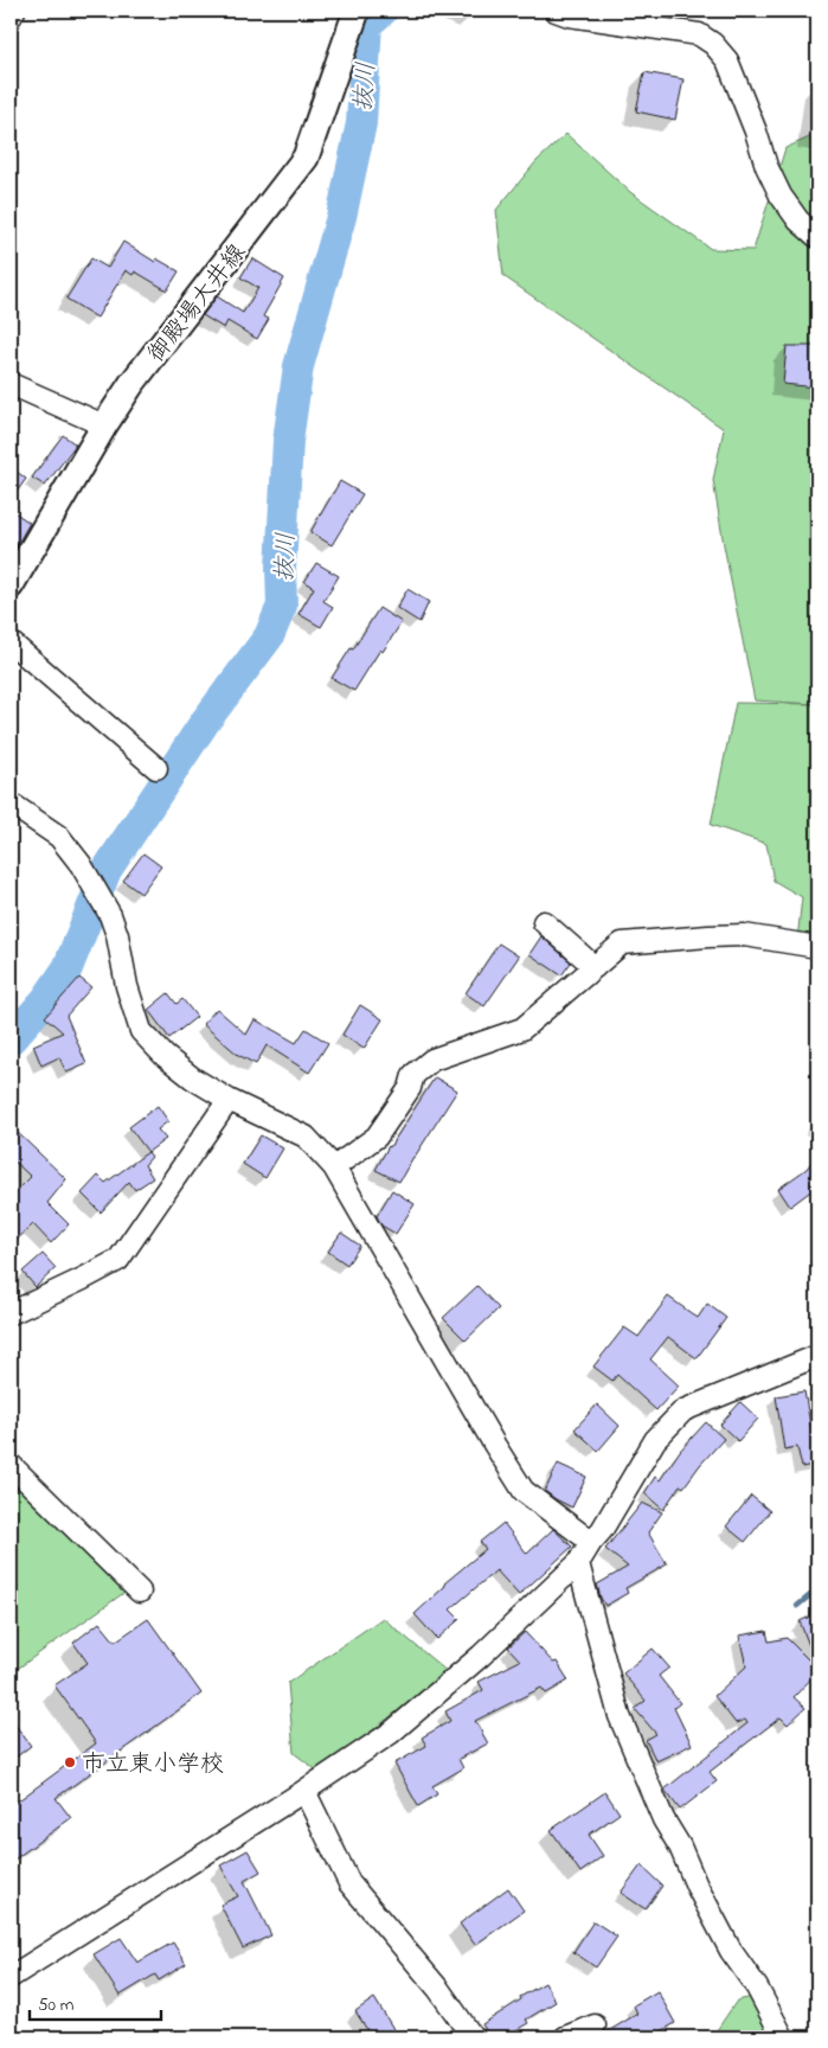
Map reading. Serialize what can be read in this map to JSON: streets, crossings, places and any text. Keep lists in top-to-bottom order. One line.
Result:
{"streets":{"main road":["御殿場大井線"]},"water":["抜川"],"places":["市立東小学校"],"scale_bar":"50 m"}
